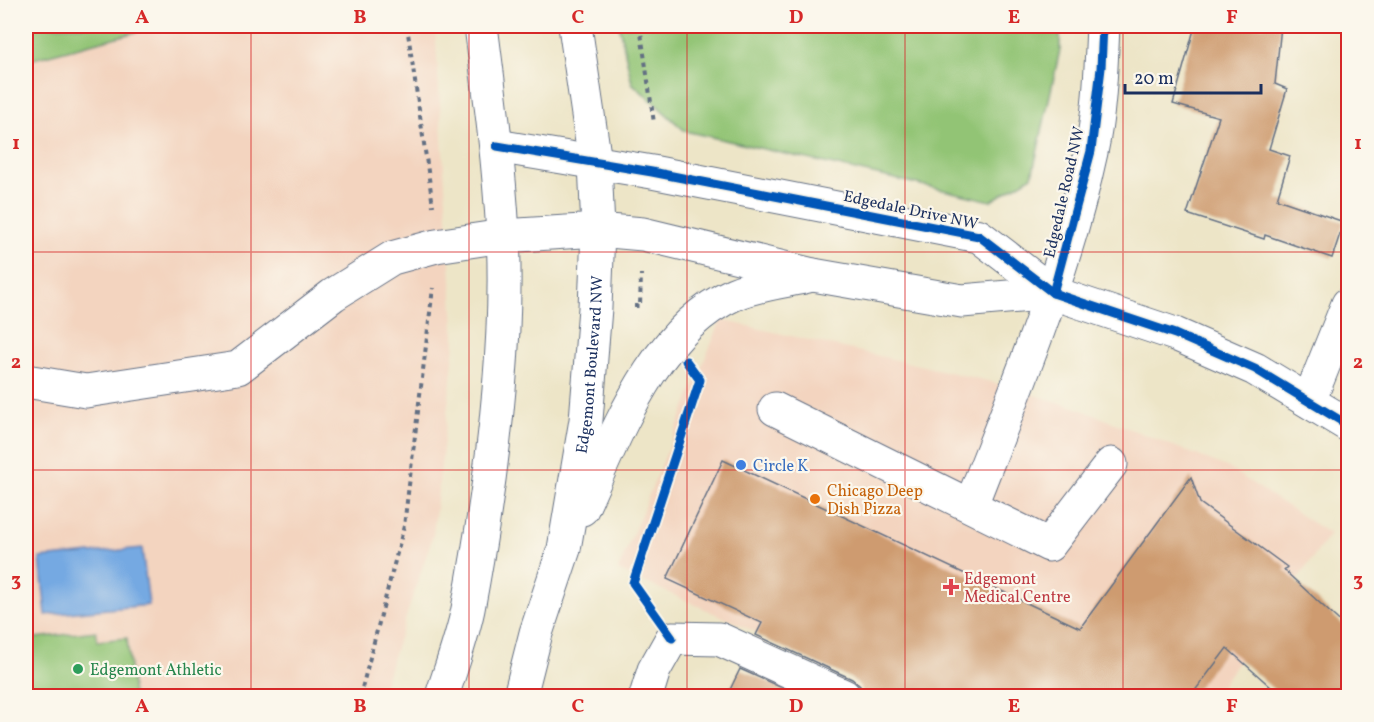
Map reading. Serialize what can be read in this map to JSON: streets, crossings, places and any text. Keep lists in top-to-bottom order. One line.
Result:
{"streets":{"main road":["Edgedale Road NW","Edgedale Drive NW","Edgemont Boulevard NW"]},"crossings":[["Edgedale Road NW","Edgedale Drive NW"],["Edgedale Drive NW","Edgemont Boulevard NW"]],"places":{"other":["Circle K","Chicago Deep Dish Pizza","Edgemont Athletic"],"health":["Edgemont Medical Centre"]},"scale_bar":"20 m","grid":{"columns":["A","B","C","D","E","F"],"rows":["1","2","3"]}}
